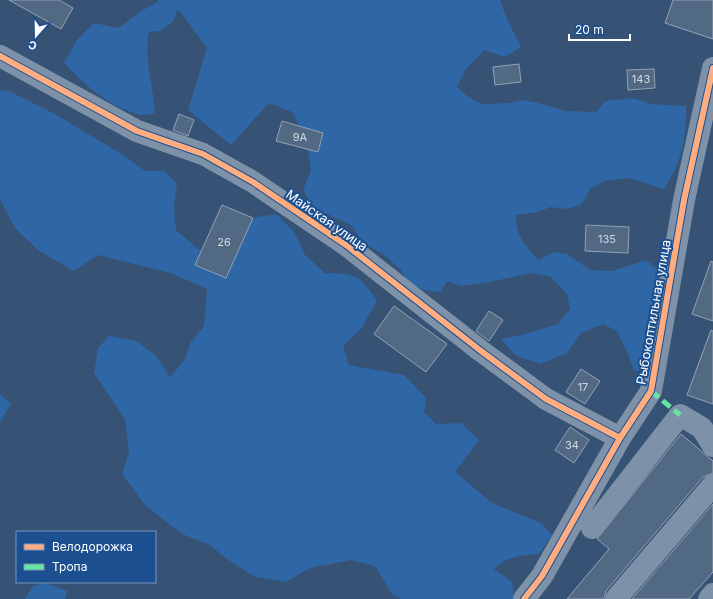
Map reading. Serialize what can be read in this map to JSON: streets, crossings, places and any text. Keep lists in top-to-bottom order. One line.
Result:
{"streets":{"street":["Майская улица","Рыбокоптильная улица"]},"crossings":[["Майская улица","Рыбокоптильная улица"]],"house_numbers":["143","9А","135","26","17","34"],"legend":["Велодорожка","Тропа"],"scale_bar":"20 m","north":"bottom"}
